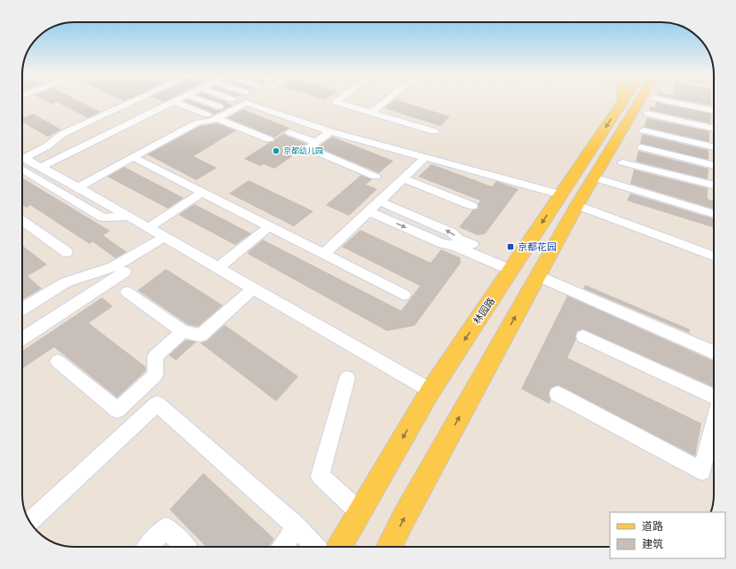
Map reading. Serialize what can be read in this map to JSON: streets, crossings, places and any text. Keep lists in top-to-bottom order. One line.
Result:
{"streets":{"main road":["林园路"]},"places":{"other":["京都幼儿园"],"transit":["京都花园"]},"legend":["道路","建筑"]}
